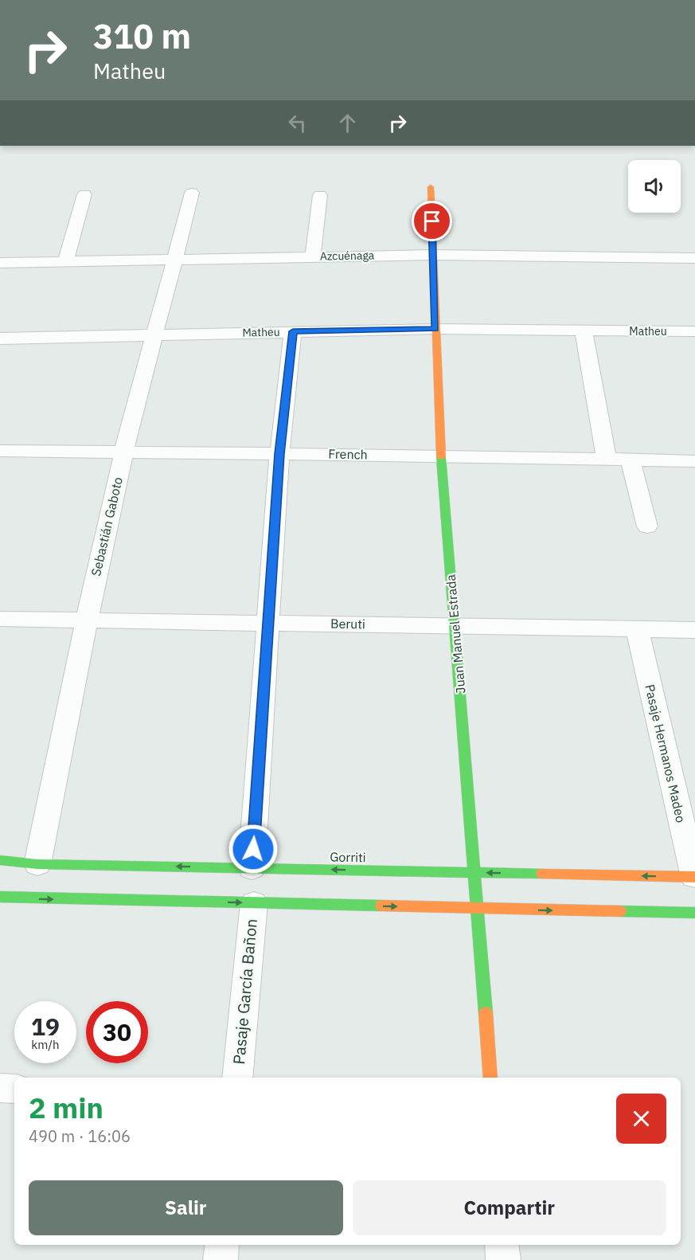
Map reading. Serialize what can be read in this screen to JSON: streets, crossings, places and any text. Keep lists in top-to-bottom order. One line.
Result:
{"streets":{"street":["Azcuénaga","Matheu","French","Sebastián Gaboto","Beruti","Juan Manuel Estrada","Pasaje Hermanos Madeo","Gorriti","Pasaje García Bañon"]},"crossings":[["Azcuénaga","Sebastián Gaboto"],["Azcuénaga","Juan Manuel Estrada"],["Matheu","Sebastián Gaboto"],["Matheu","Juan Manuel Estrada"],["French","Sebastián Gaboto"],["French","Juan Manuel Estrada"],["Sebastián Gaboto","Beruti"],["Sebastián Gaboto","Gorriti"],["Beruti","Juan Manuel Estrada"],["Beruti","Pasaje Hermanos Madeo"],["Juan Manuel Estrada","Gorriti"],["Pasaje Hermanos Madeo","Gorriti"]],"page":{"turn":["310 m","Matheu"],"speed":"19 km/h","limit":"30","heading":["2 min","490 m · 16:06"],"buttons":["Salir","Compartir"]}}
